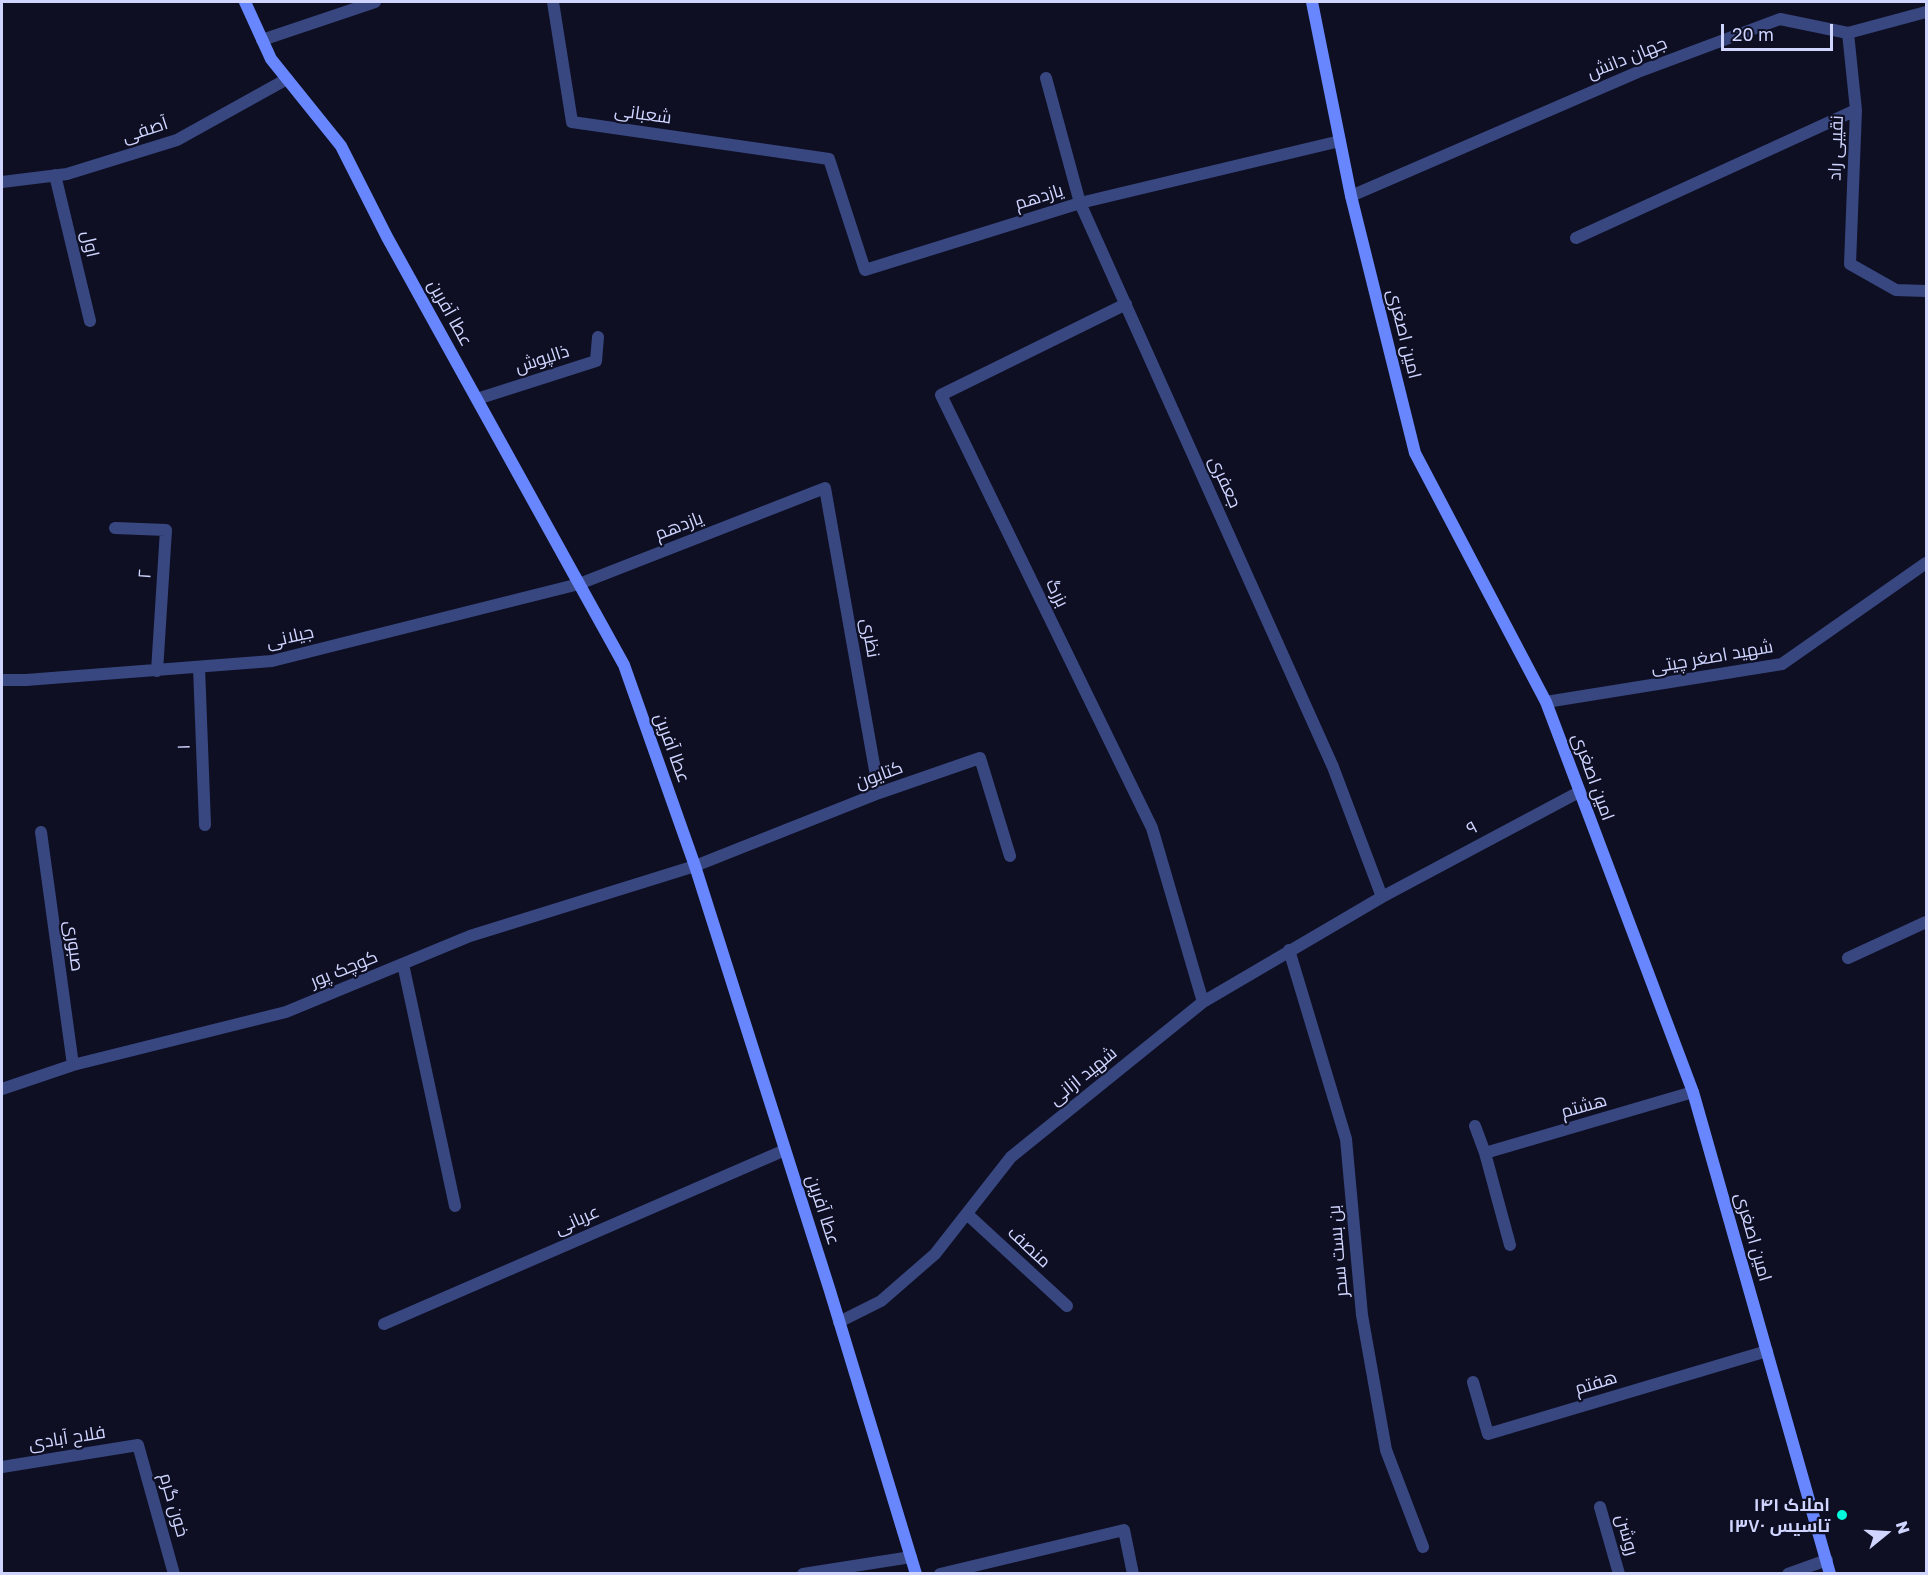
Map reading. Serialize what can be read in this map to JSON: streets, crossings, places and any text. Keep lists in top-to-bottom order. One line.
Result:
{"streets":{"street":["جهان دانش","شعبانی","آصفی","نقیبی راد","یازدهم","اول","عطا آفرین","امین اصغری","ذالپوش","جعفری","۲","بزرگ","جیلانی","نظری","شهید اصغر چیتی","۱","کتایون","۹","صبوری","کوچک پور","شهید ازانی","هشتم","عربانی","منصف","بن بست سحر","هفتم","فلاح آبادی","خون گرم","روشن"]},"crossings":[["جهان دانش","نقیبی راد"],["جهان دانش","امین اصغری"],["شعبانی","یازدهم"],["آصفی","اول"],["آصفی","عطا آفرین"],["یازدهم","عطا آفرین"],["یازدهم","امین اصغری"],["یازدهم","جعفری"],["یازدهم","جیلانی"],["یازدهم","نظری"],["عطا آفرین","ذالپوش"],["عطا آفرین","جیلانی"],["عطا آفرین","کتایون"],["عطا آفرین","کوچک پور"],["عطا آفرین","شهید ازانی"],["عطا آفرین","عربانی"],["امین اصغری","شهید اصغر چیتی"],["امین اصغری","۹"],["امین اصغری","هشتم"],["امین اصغری","هفتم"],["جعفری","بزرگ"],["جعفری","۹"],["جعفری","شهید ازانی"],["۲","جیلانی"],["بزرگ","شهید ازانی"],["جیلانی","۱"],["نظری","کتایون"],["کتایون","کوچک پور"],["۹","شهید ازانی"],["صبوری","کوچک پور"],["شهید ازانی","منصف"],["شهید ازانی","بن بست سحر"],["فلاح آبادی","خون گرم"]],"places":["املاک ۱۴۱ تاسیس ۱۳۷۰"],"scale_bar":"20 m","north":"right"}
